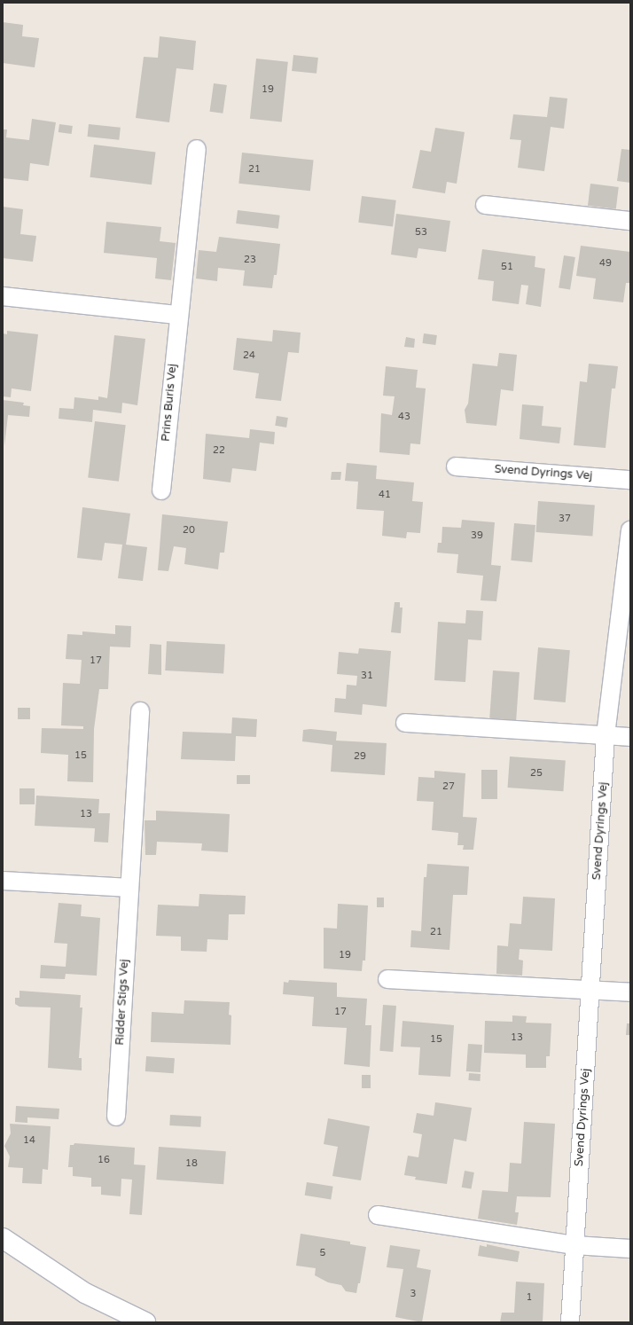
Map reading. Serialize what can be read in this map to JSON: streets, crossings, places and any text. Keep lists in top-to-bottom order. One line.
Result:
{"streets":{"street":["Prins Buris Vej","Svend Dyrings Vej","Ridder Stigs Vej"]},"house_numbers":["19","21","53","23","49","51","24","43","22","41","37","20","39","17","31","15","29","25","27","13","21","19","17","13","15","14","16","18","5","3","1"]}
